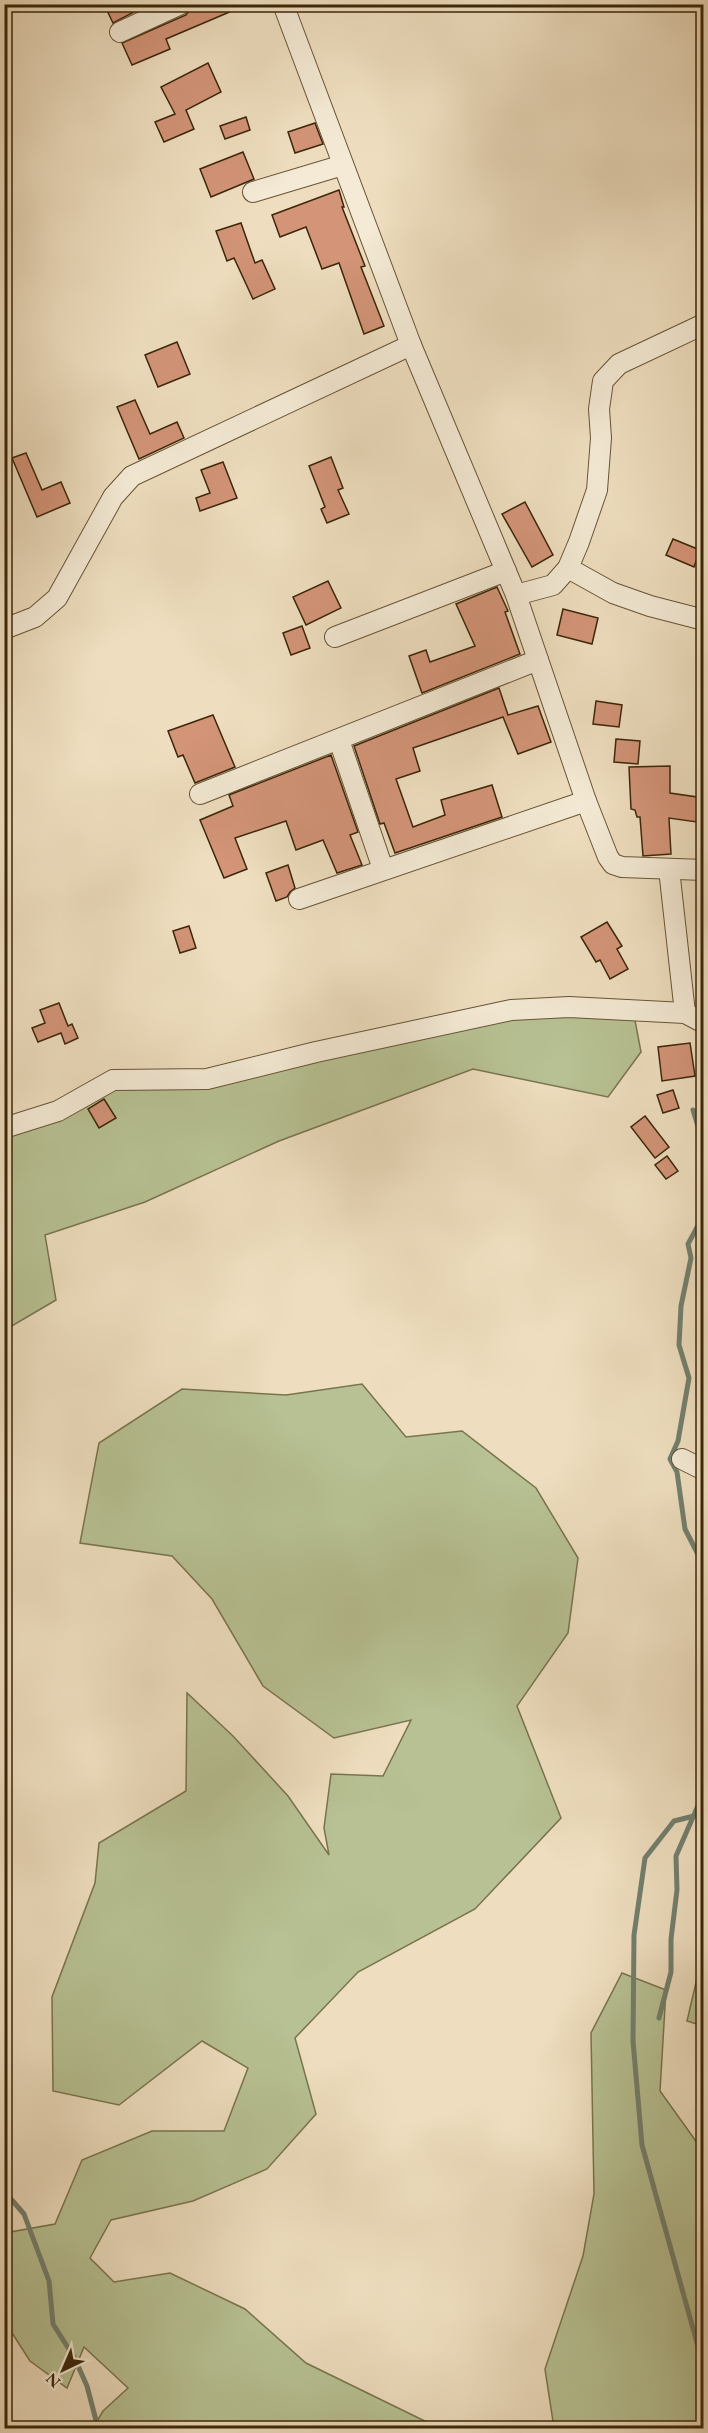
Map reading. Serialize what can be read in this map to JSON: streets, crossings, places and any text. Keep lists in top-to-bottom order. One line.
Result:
{"north":"bottom left"}
